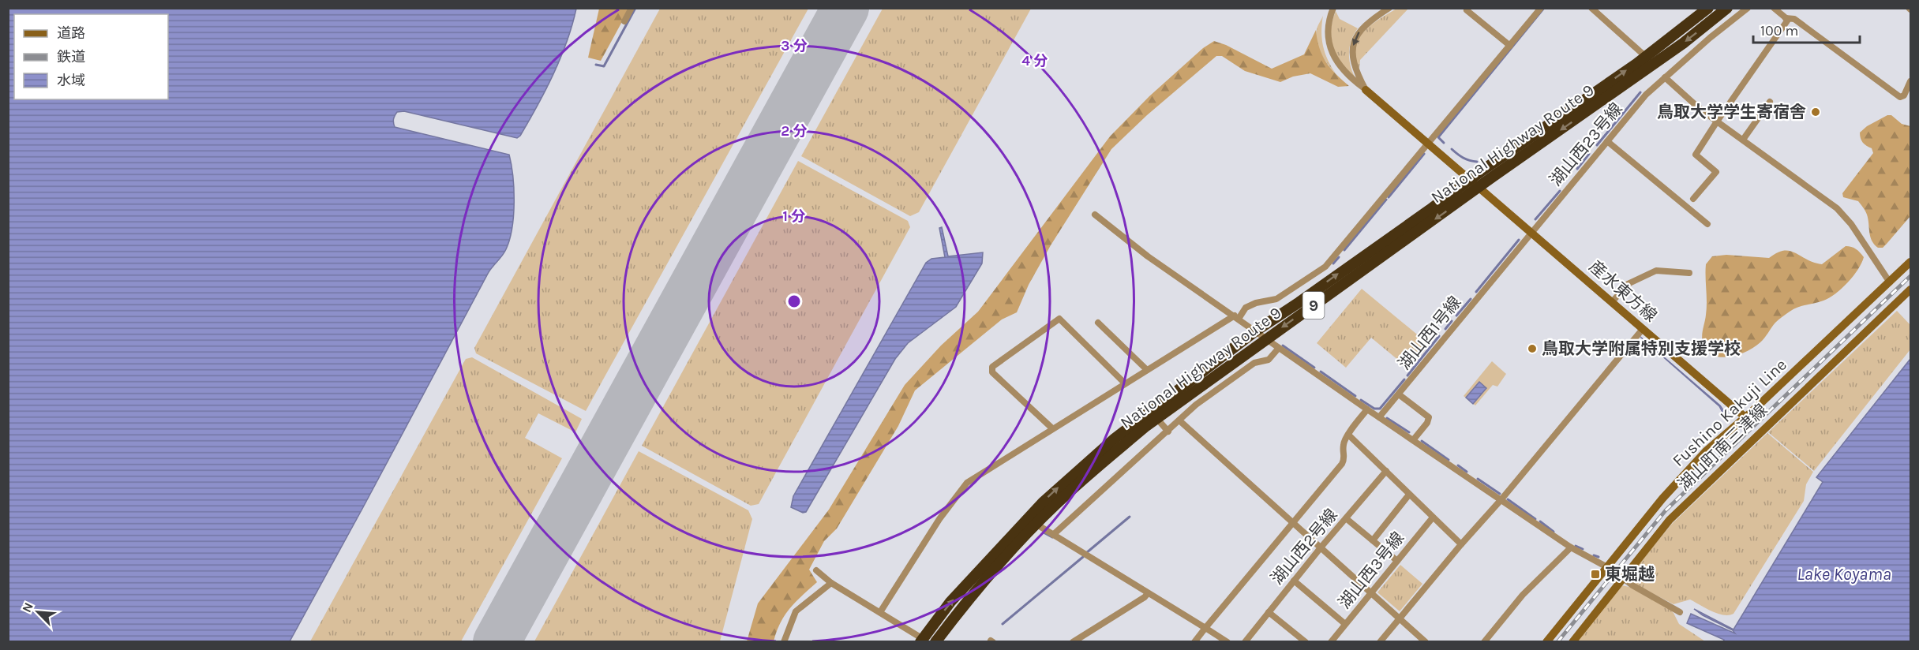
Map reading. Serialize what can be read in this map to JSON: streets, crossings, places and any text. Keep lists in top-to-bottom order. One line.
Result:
{"streets":{"highway":["National Highway Route 9","9"],"street":["湖山西23号線","産水東方線","湖山西1号線","Fushino Kakuji Line","湖山町南三津線","湖山西2号線","湖山西3号線"]},"crossings":[["National Highway Route 9","産水東方線"],["湖山西23号線","産水東方線"],["湖山西23号線","湖山西1号線"],["産水東方線","湖山西1号線"],["産水東方線","Fushino Kakuji Line"]],"water":["Lake Koyama"],"places":{"other":["鳥取大学学生寄宿舎","鳥取大学附属特別支援学校"],"transit":["東堀越"]},"legend":["道路","鉄道","水域"],"scale_bar":"100 m","north":"top left","rings":["3 分","4 分","2 分","1 分"]}
